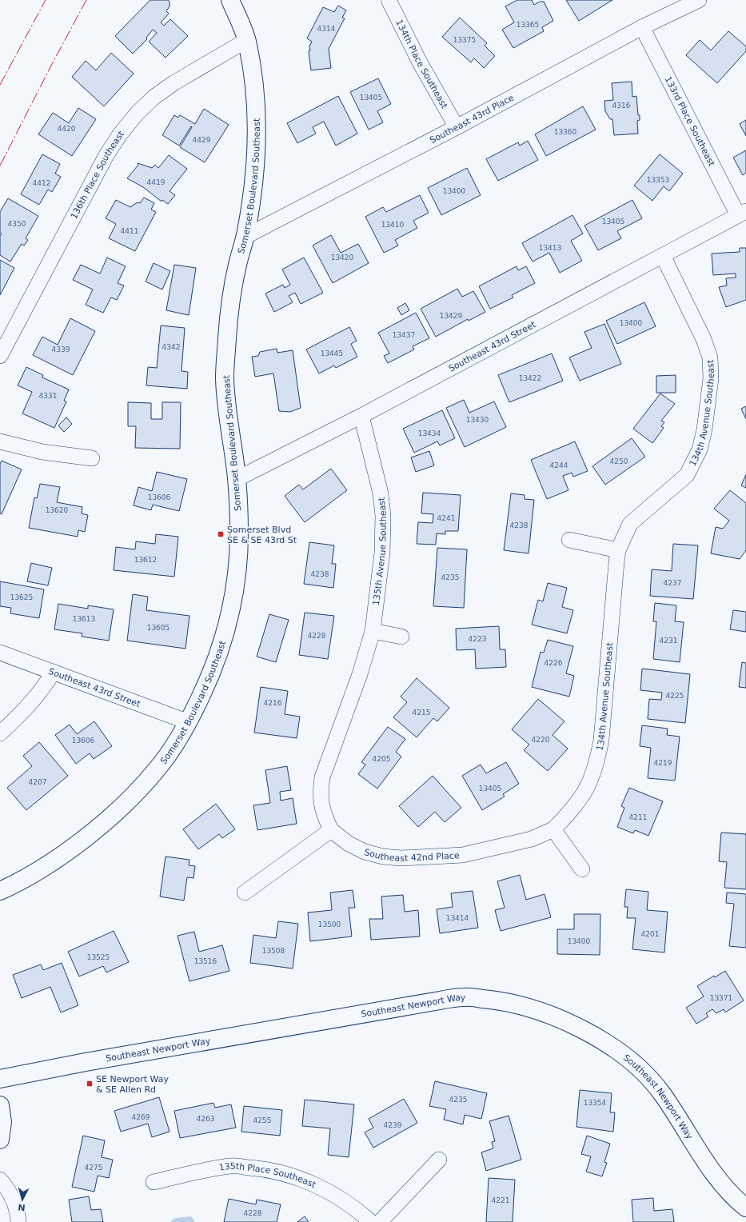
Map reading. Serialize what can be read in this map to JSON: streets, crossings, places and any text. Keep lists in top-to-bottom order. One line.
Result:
{"streets":{"street":["134th Place Southeast","Southeast 43rd Place","133rd Place Southeast","136th Place Southeast","Somerset Boulevard Southeast","Southeast 43rd Street","134th Avenue Southeast","135th Avenue Southeast","Southeast 42nd Place","Southeast Newport Way","135th Place Southeast"]},"crossings":[["134th Place Southeast","Southeast 43rd Place"],["Southeast 43rd Place","133rd Place Southeast"],["Southeast 43rd Place","Somerset Boulevard Southeast"],["133rd Place Southeast","Southeast 43rd Street"],["136th Place Southeast","Somerset Boulevard Southeast"],["Somerset Boulevard Southeast","Southeast 43rd Street"],["Southeast 43rd Street","134th Avenue Southeast"],["Southeast 43rd Street","135th Avenue Southeast"],["134th Avenue Southeast","Southeast 42nd Place"],["135th Avenue Southeast","Southeast 42nd Place"]],"places":{"transit":["Somerset Blvd SE & SE 43rd St","SE Newport Way & SE Allen Rd"]},"house_numbers":["13365","4314","13375","13405","4316","4420","13360","4429","13353","4419","4412","13400","13405","4350","13410","4411","13413","13420","13429","13400","13437","4342","4339","13445","13422","4331","13430","13434","4250","4244","13606","13620","4241","4238","13612","4238","4235","4237","13625","13613","13605","4228","4223","4231","4226","4225","4216","4215","4220","13606","4205","4219","4207","13405","4211","13414","13500","4201","13400","13508","13525","13516","13371","4235","13354","4269","4263","4255","4239","4275","4221","4228"],"north":"bottom"}
